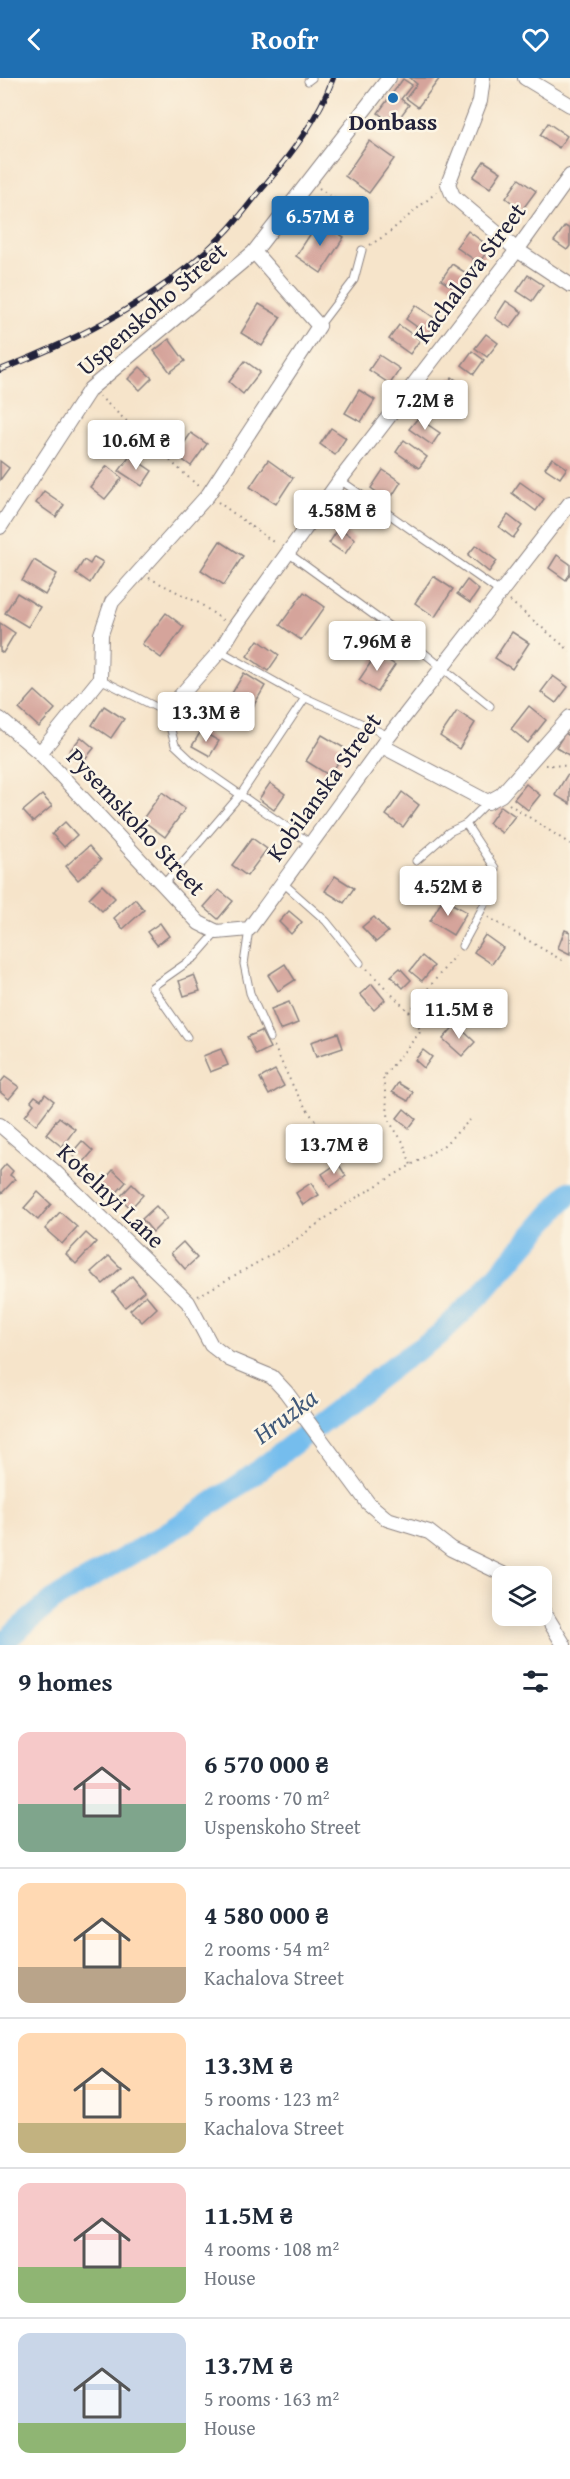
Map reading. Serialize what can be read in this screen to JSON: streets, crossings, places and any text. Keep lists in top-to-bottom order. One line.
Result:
{"streets":{"street":["Kachalova Street","Uspenskoho Street","Kobilanska Street","Pysemskoho Street","Kotelnyi Lane"]},"water":["Hruzka"],"places":["Donbass"],"page":{"header":"Roofr","price":["6.57M ₴","7.2M ₴","10.6M ₴","4.58M ₴","7.96M ₴","13.3M ₴","4.52M ₴","11.5M ₴","13.7M ₴"],"heading":"9 homes","list":[{"name":"6 570 000 ₴","note":"2 rooms · 70 m² · Uspenskoho Street"},{"name":"4 580 000 ₴","note":"2 rooms · 54 m² · Kachalova Street"},{"name":"13.3M ₴","note":"5 rooms · 123 m² · Kachalova Street"},{"name":"11.5M ₴","note":"4 rooms · 108 m² · House"},{"name":"13.7M ₴","note":"5 rooms · 163 m² · House"}]}}
